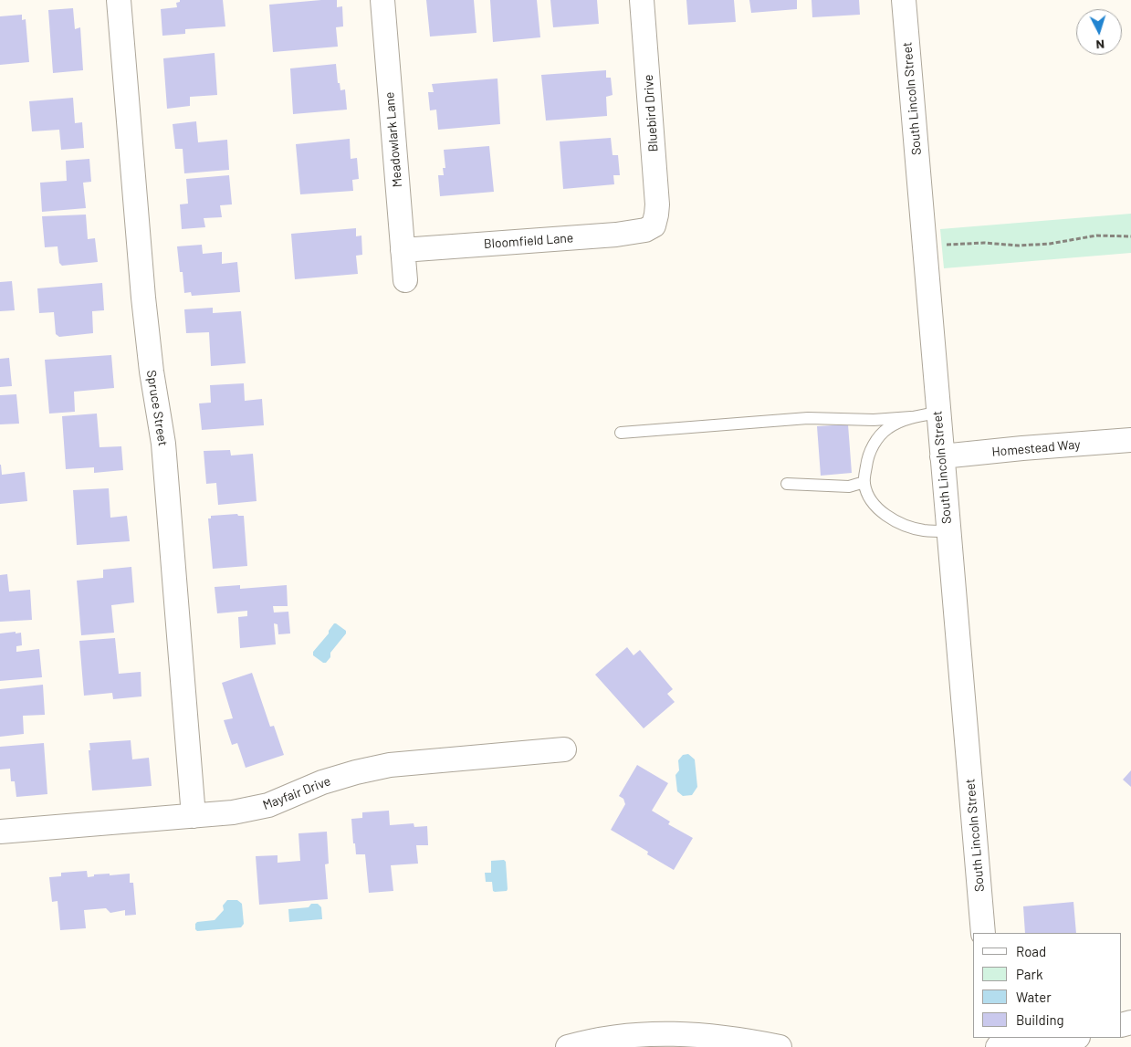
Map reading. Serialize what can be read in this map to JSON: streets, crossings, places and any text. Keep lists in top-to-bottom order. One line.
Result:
{"streets":{"street":["South Lincoln Street","Bluebird Drive","Meadowlark Lane","Bloomfield Lane","Spruce Street","Homestead Way","Mayfair Drive"]},"crossings":[["South Lincoln Street","Homestead Way"],["Bluebird Drive","Bloomfield Lane"],["Meadowlark Lane","Bloomfield Lane"],["Spruce Street","Mayfair Drive"]],"legend":["Road","Park","Water","Building"],"north":"bottom"}
